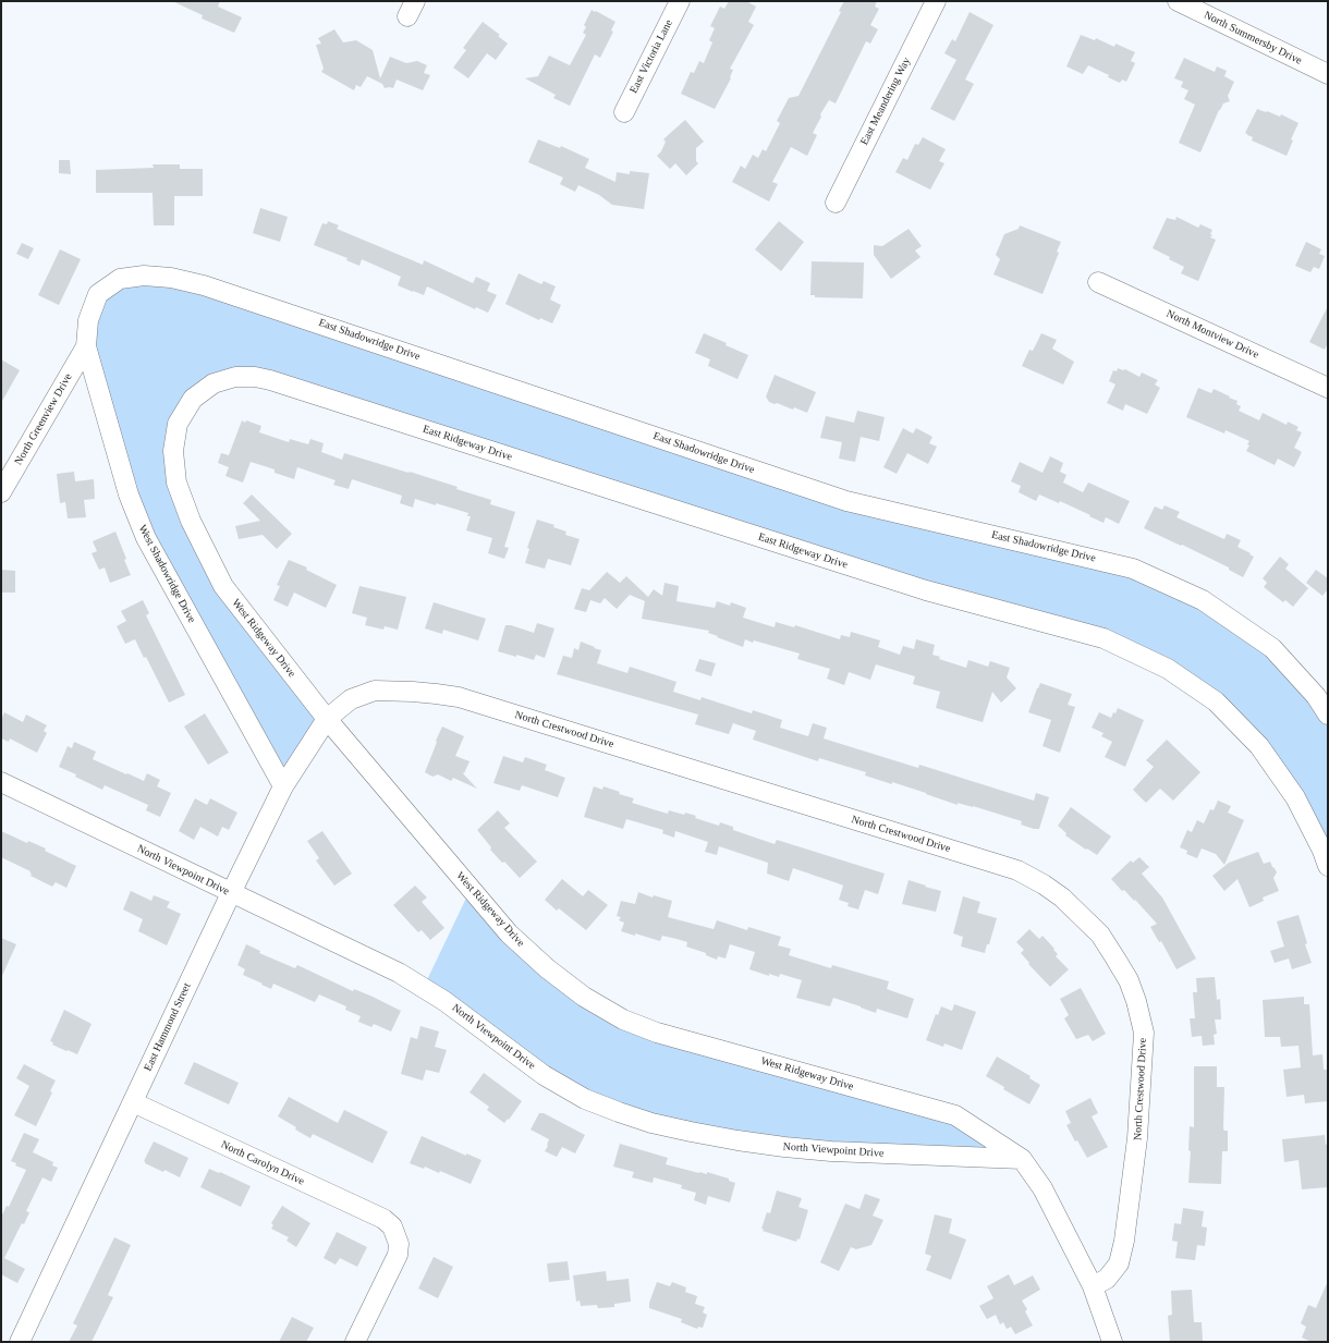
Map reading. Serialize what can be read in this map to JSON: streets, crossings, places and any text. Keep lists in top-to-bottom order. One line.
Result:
{"streets":{"street":["North Summersby Drive","East Victoria Lane","East Meandering Way","North Montview Drive","East Shadowridge Drive","North Greenview Drive","East Ridgeway Drive","West Shadowridge Drive","West Ridgeway Drive","North Crestwood Drive","North Viewpoint Drive","East Hammond Street","North Carolyn Drive"]},"crossings":[["East Shadowridge Drive","North Greenview Drive"],["East Shadowridge Drive","West Shadowridge Drive"],["North Greenview Drive","West Shadowridge Drive"],["East Ridgeway Drive","West Ridgeway Drive"],["West Shadowridge Drive","East Hammond Street"],["West Ridgeway Drive","North Crestwood Drive"],["West Ridgeway Drive","North Viewpoint Drive"],["West Ridgeway Drive","East Hammond Street"],["North Crestwood Drive","East Hammond Street"],["North Viewpoint Drive","East Hammond Street"],["East Hammond Street","North Carolyn Drive"]]}
